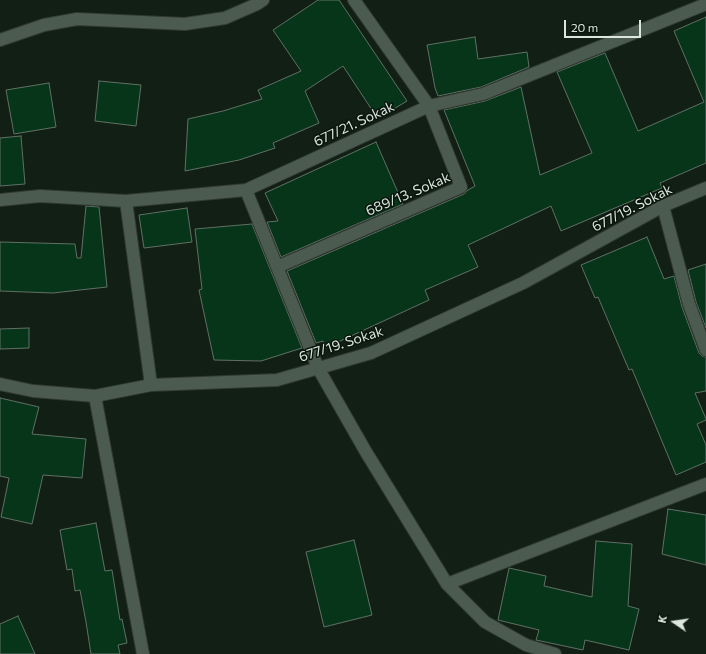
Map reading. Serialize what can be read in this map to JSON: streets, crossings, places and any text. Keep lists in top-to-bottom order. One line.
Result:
{"streets":{"street":["677/21. Sokak","689/13. Sokak","677/19. Sokak"]},"crossings":[["677/21. Sokak","689/13. Sokak"]],"scale_bar":"20 m","north":"left"}
